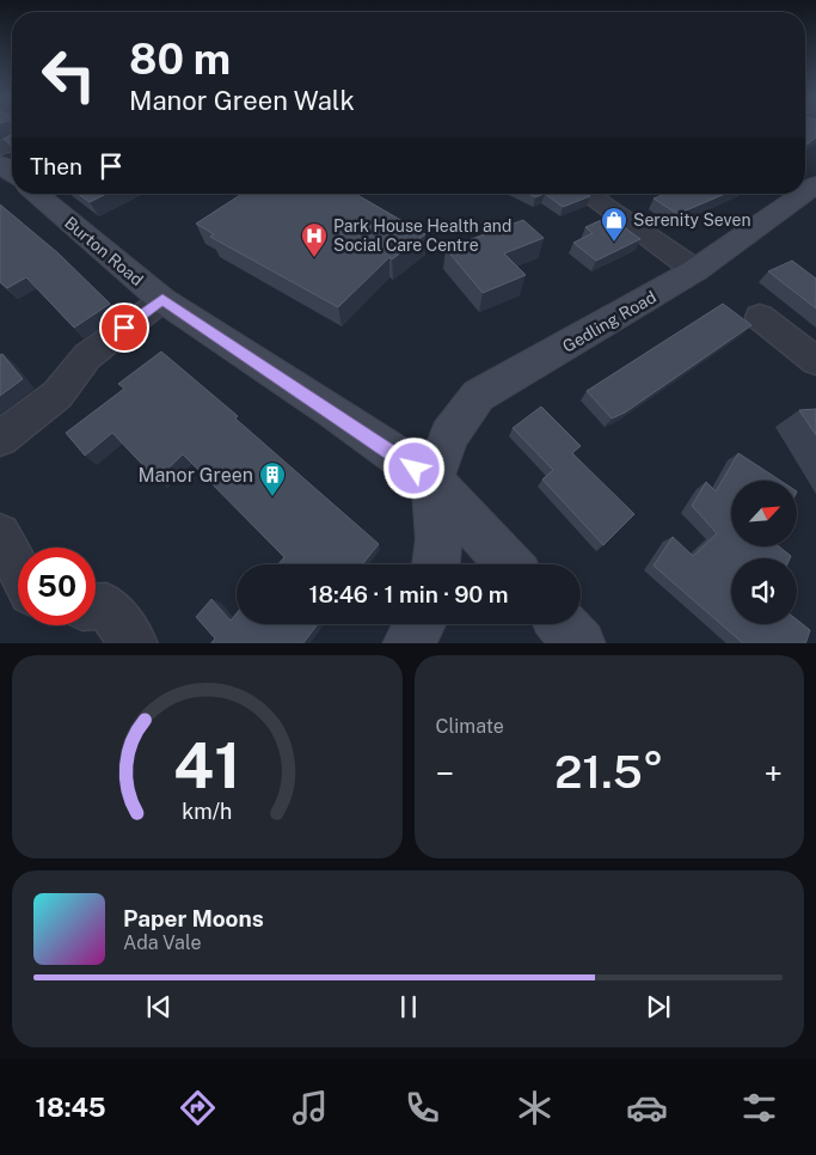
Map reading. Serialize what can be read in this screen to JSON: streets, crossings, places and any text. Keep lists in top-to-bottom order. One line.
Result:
{"streets":{"main road":["Burton Road","Gedling Road"]},"crossings":[["Burton Road","Gedling Road"]],"places":{"shop":["Serenity Seven"],"hospital":["Park House Health and Social Care Centre"],"building":["Manor Green"]},"north":"top right","page":{"turn":["80 m","Manor Green Walk"],"then":"Then","limit":"50","trip":"18:46 · 1 min · 90 m","tile":"Climate","heat":["−","21.5°","+"],"song":["Paper Moons","Ada Vale"],"tabs":"18:45","gauge":["41","km/h"]}}
